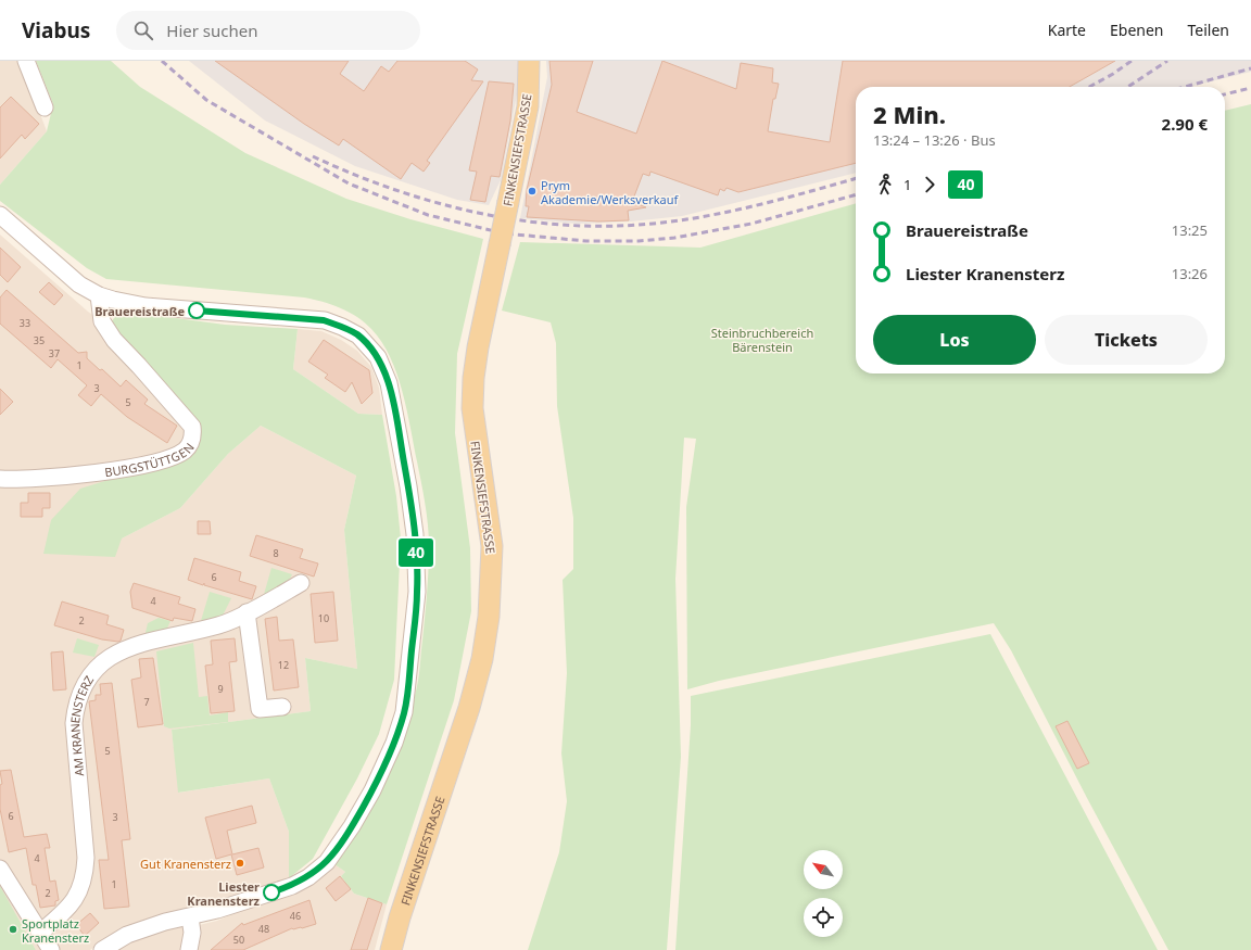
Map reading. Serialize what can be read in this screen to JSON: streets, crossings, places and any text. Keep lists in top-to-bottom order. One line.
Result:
{"streets":{"main road":["FINKENSIEFSTRASSE"],"street":["BURGSTÜTTGEN","AM KRANENSTERZ"]},"parks":["Steinbruchbereich Bärenstein"],"places":["Prym Akademie/Werksverkauf","Brauereistraße","Gut Kranensterz","Liester Kranensterz","Sportplatz Kranensterz"],"lines":["bus line 40"],"house_numbers":["33","35","37","1","3","5","8","6","4","10","2","12","9","7","5","6","3","4","1","2","46","48","50"],"north":"top left","page":{"header":"Viabus","search":"Hier suchen","nav":["Karte","Ebenen","Teilen"],"on_map":"40","heading":["2 Min.","13:24 – 13:26 · Bus","2.90 €"],"legs":["1","40"],"list":[{"name":"Brauereistraße","value":"13:25"},{"name":"Liester Kranensterz","value":"13:26"}],"buttons":["Los","Tickets"]}}
